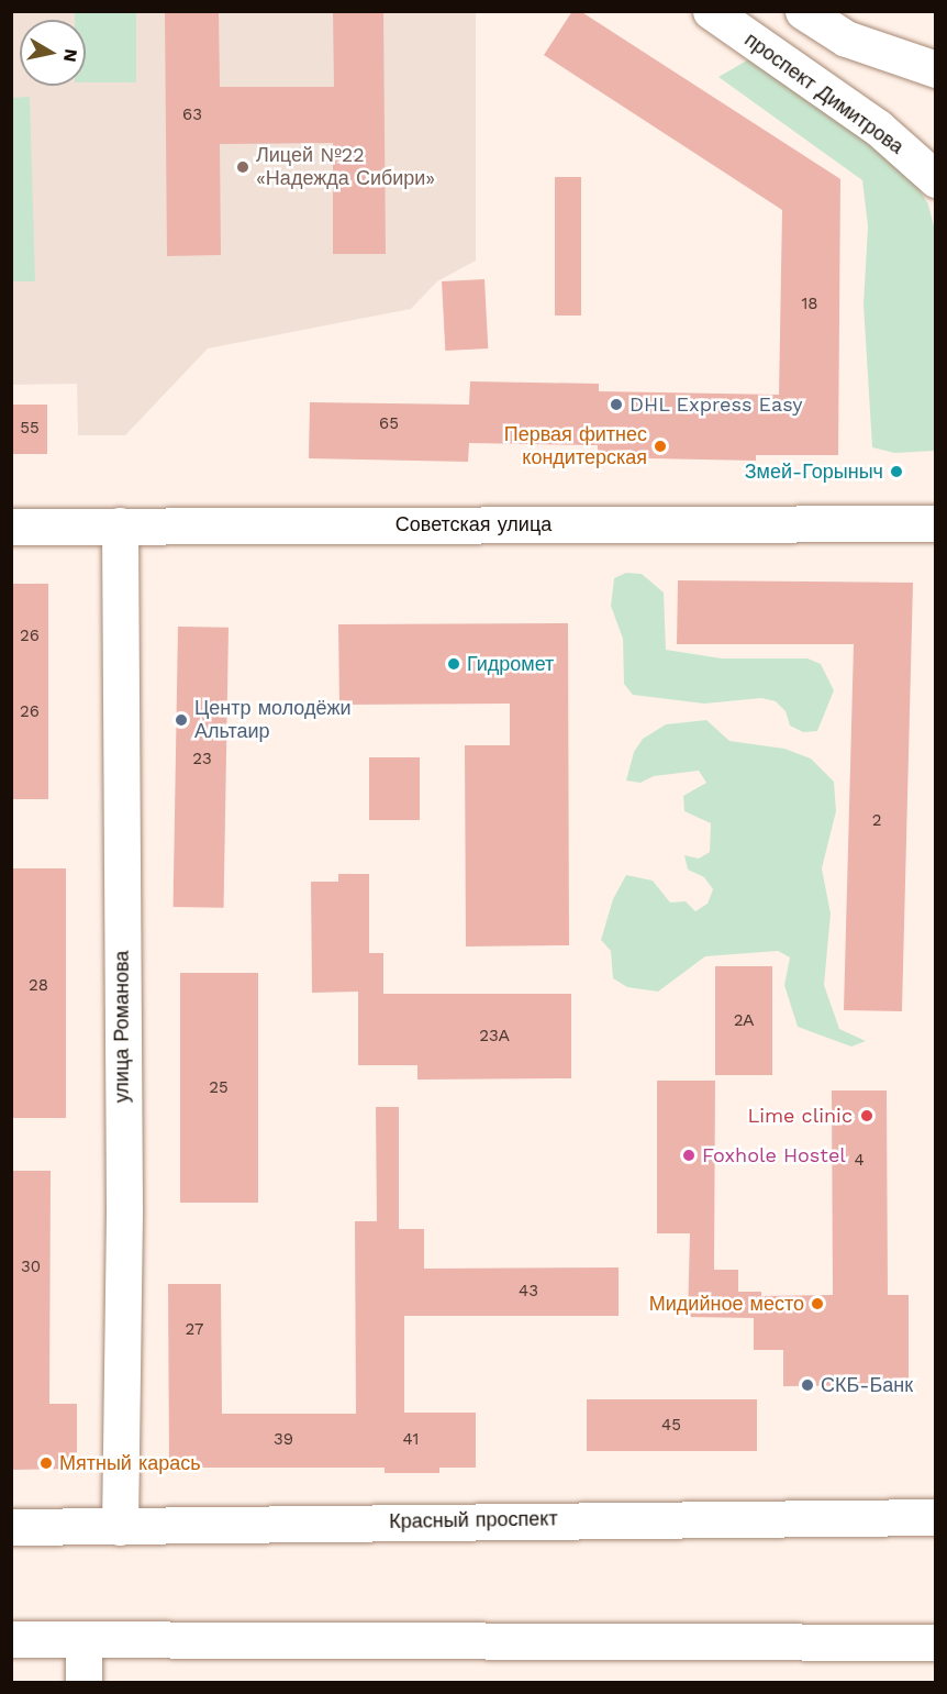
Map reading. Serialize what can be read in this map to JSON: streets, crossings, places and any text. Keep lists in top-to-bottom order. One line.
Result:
{"streets":{"main road":["проспект Димитрова","Советская улица","улица Романова","Красный проспект"]},"crossings":[["Советская улица","улица Романова"],["улица Романова","Красный проспект"]],"places":["Лицей №22 «Надежда Сибири»","DHL Express Easy","Первая фитнес кондитерская","Змей-Горыныч","Гидромет","Центр молодёжи Альтаир","Lime clinic","Foxhole Hostel","Мидийное место","СКБ-Банк","Мятный карась"],"house_numbers":["63","18","65","55","26","26","23","2","28","2А","23А","25","4","30","43","27","45","39","41"],"north":"right"}
